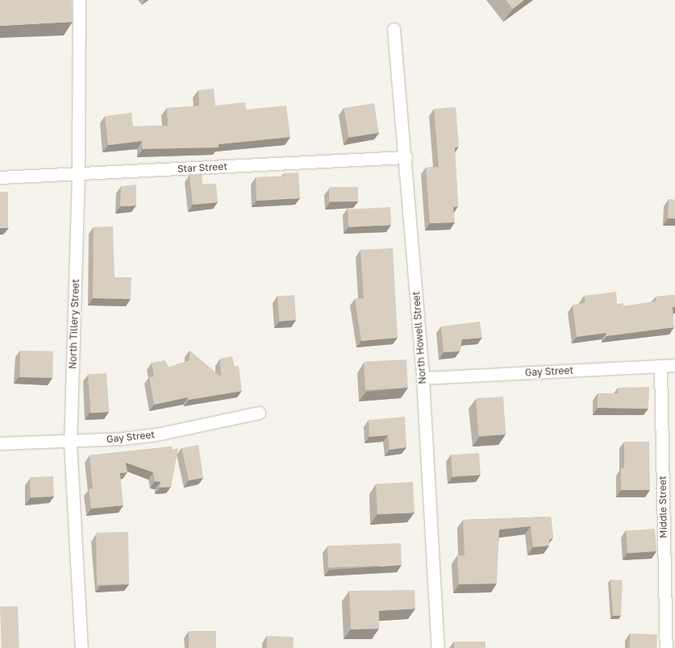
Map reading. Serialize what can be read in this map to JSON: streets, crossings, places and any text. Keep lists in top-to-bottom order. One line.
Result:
{"streets":{"street":["Star Street","North Tillery Street","North Howell Street","Gay Street","Middle Street"]},"crossings":[["Star Street","North Tillery Street"],["Star Street","North Howell Street"],["North Tillery Street","Gay Street"],["North Howell Street","Gay Street"],["Gay Street","Middle Street"]]}
